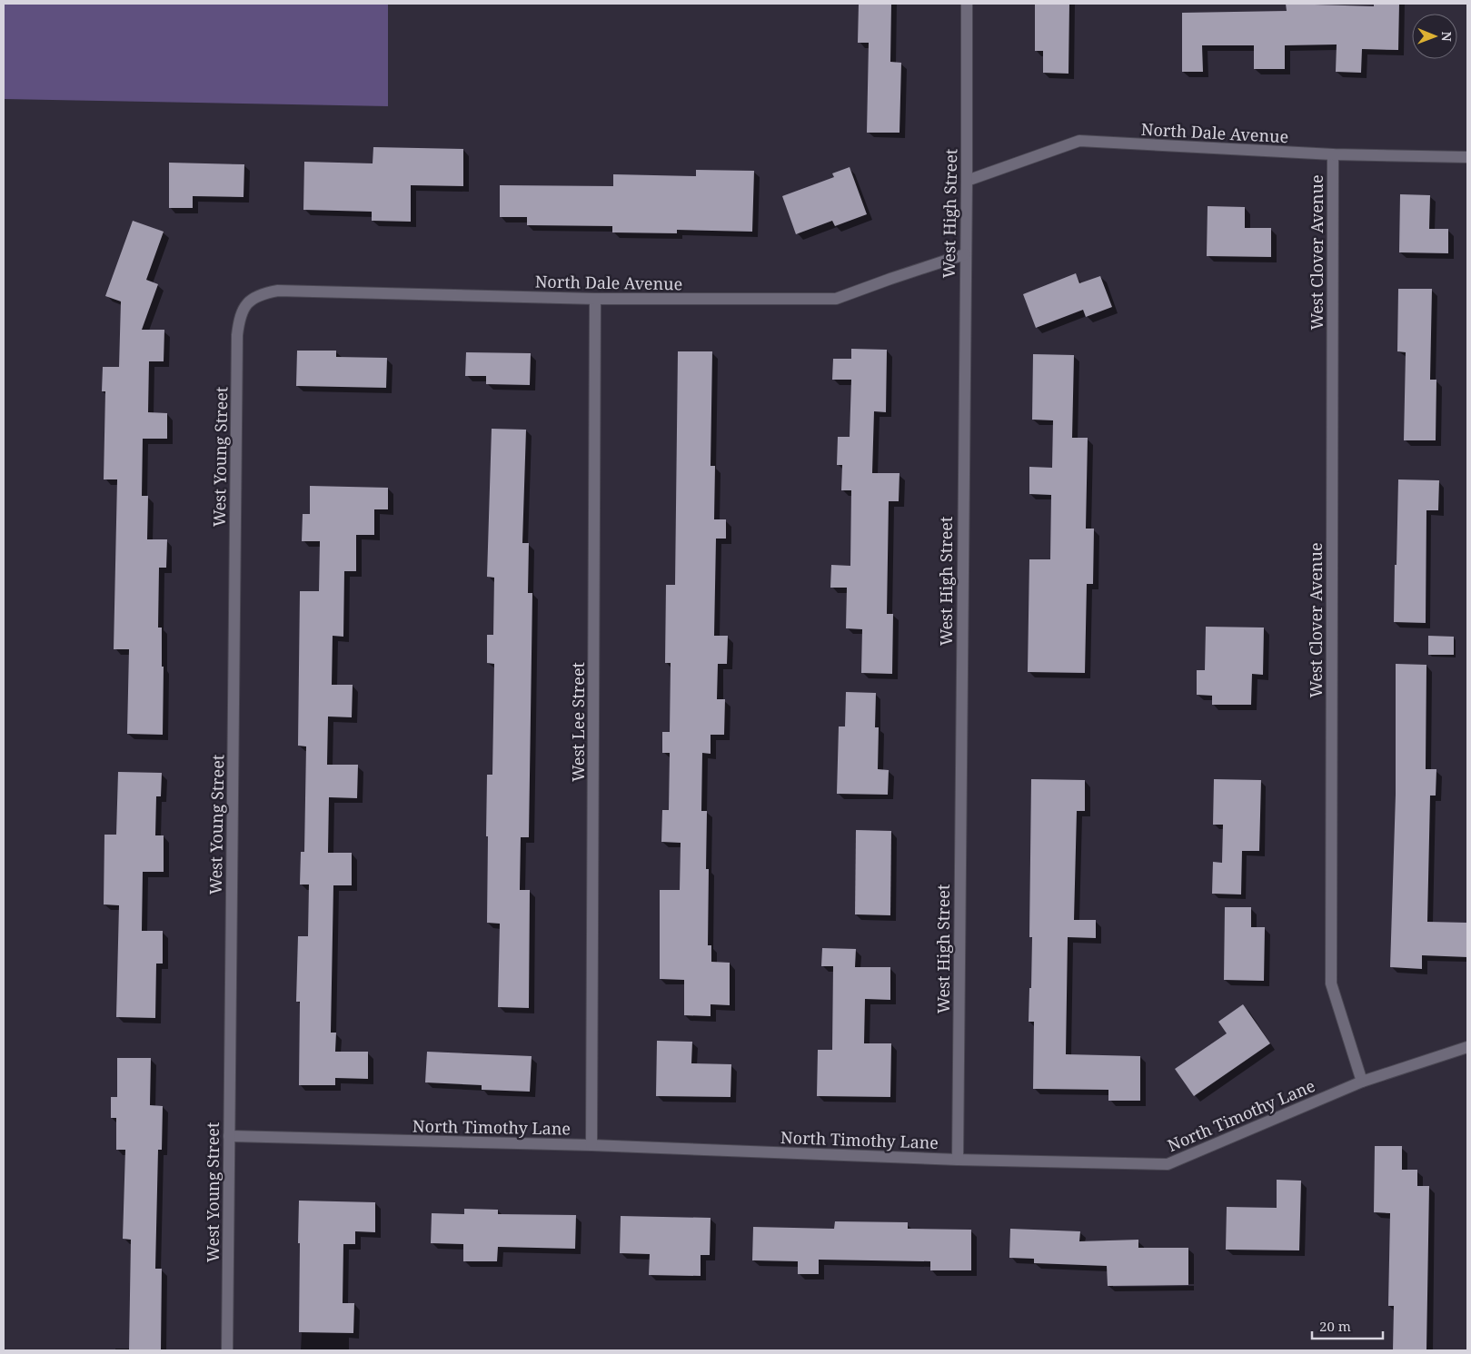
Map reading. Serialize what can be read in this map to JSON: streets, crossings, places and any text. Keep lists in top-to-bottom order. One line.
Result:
{"streets":{"street":["North Dale Avenue","West High Street","West Clover Avenue","West Young Street","West Lee Street","North Timothy Lane"]},"crossings":[["North Dale Avenue","West High Street"],["North Dale Avenue","West Clover Avenue"],["North Dale Avenue","West Young Street"],["North Dale Avenue","West Lee Street"],["West High Street","North Timothy Lane"],["West Clover Avenue","North Timothy Lane"],["West Young Street","North Timothy Lane"],["West Lee Street","North Timothy Lane"]],"scale_bar":"20 m","north":"right"}
